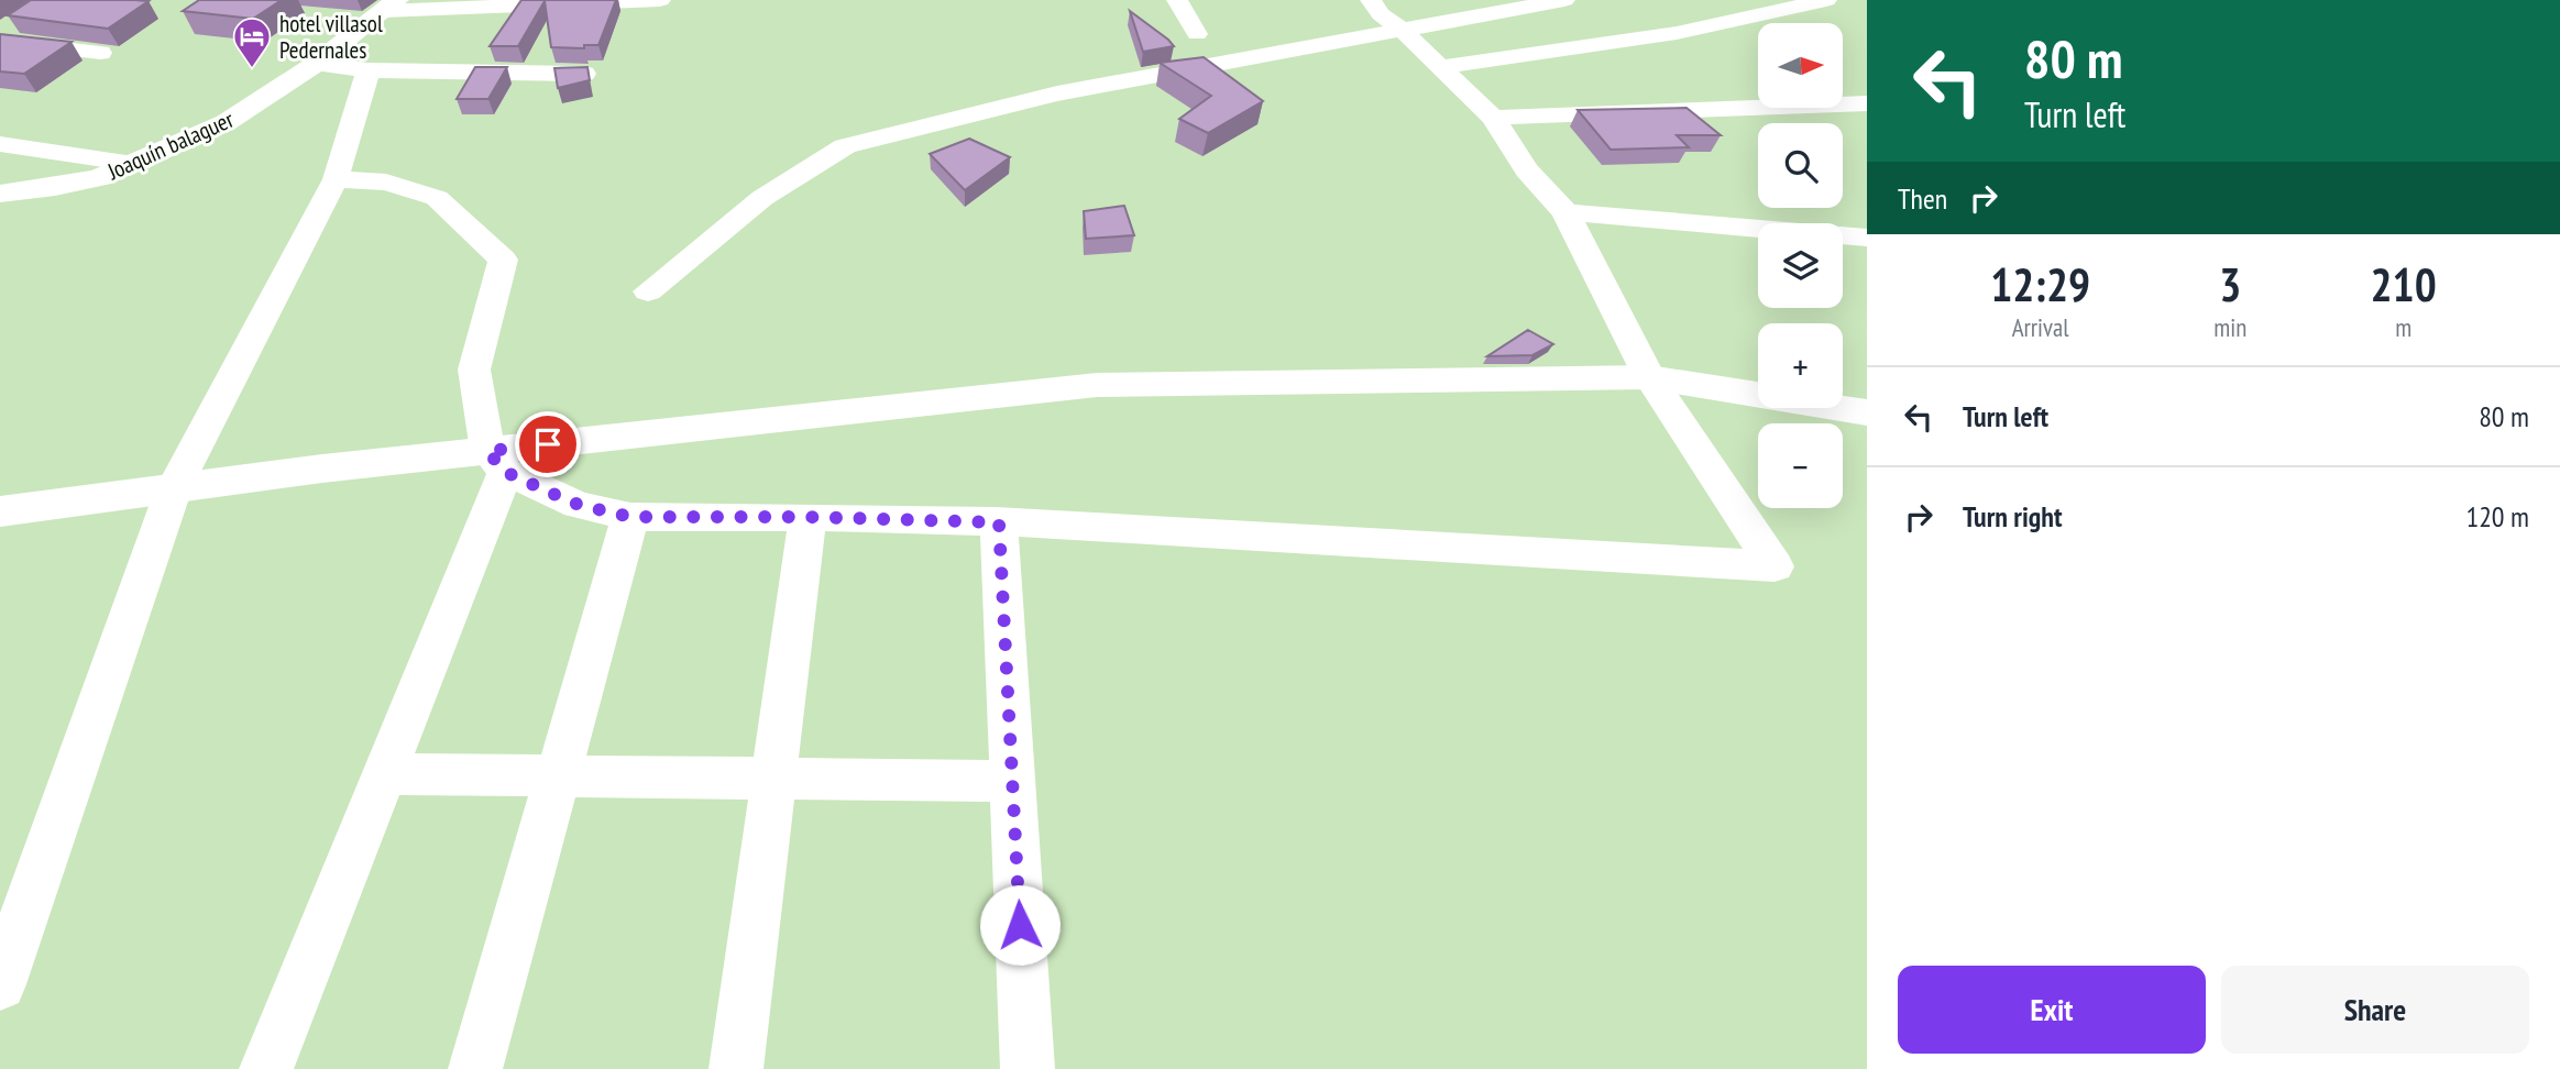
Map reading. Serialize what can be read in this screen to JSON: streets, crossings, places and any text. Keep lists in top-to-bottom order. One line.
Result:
{"streets":{"main road":["Joaquín balaguer"]},"places":{"hotel":["hotel villasol Pedernales"]},"north":"right","page":{"turn":["80 m","Turn left"],"map_buttons":["+","−"],"then":"Then","eta":["12:29","Arrival","3","min","210","m"],"list":[{"name":"Turn left","value":"80 m"},{"name":"Turn right","value":"120 m"}],"buttons":["Exit","Share"]}}
